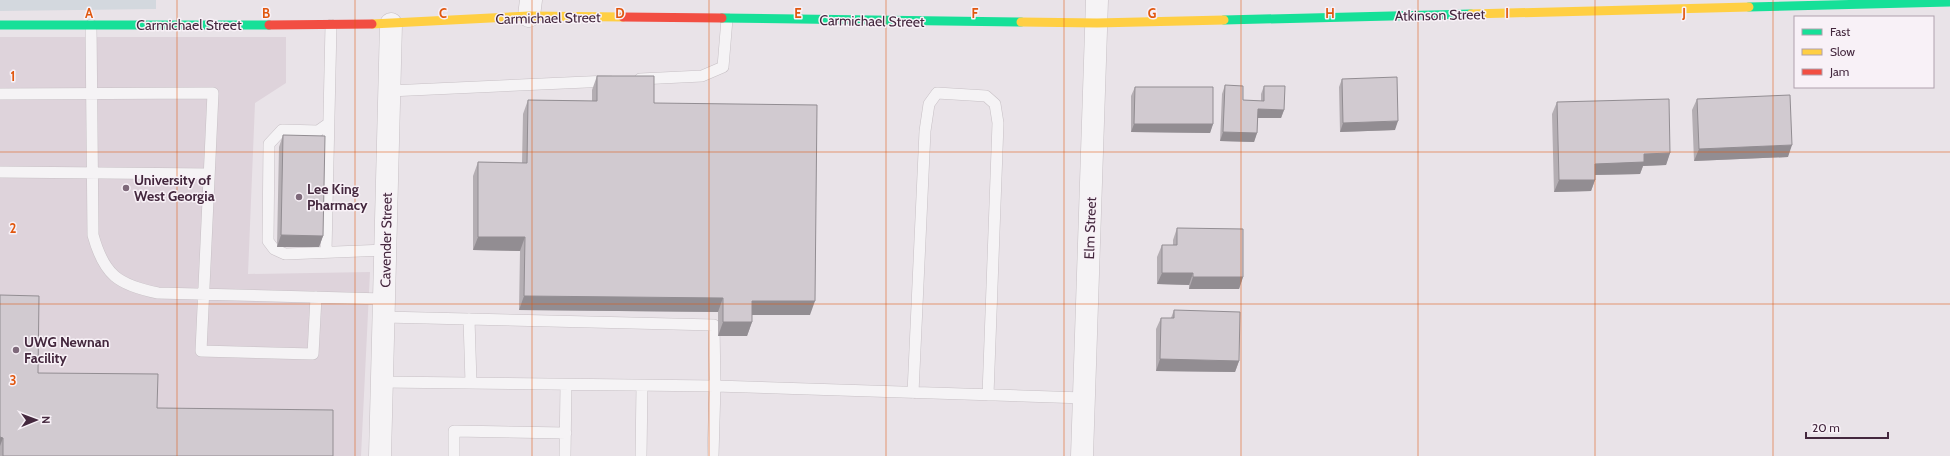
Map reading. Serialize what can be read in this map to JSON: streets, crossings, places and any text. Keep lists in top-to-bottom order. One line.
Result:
{"streets":{"street":["Atkinson Street","Carmichael Street","Elm Street","Cavender Street"]},"crossings":[["Atkinson Street","Carmichael Street"],["Atkinson Street","Elm Street"],["Carmichael Street","Elm Street"],["Carmichael Street","Cavender Street"]],"places":["University of West Georgia","Lee King Pharmacy","UWG Newnan Facility"],"legend":["Fast","Slow","Jam"],"scale_bar":"20 m","north":"right","grid":{"columns":["A","B","C","D","E","F","G","H","I","J"],"rows":["1","2","3"]}}
